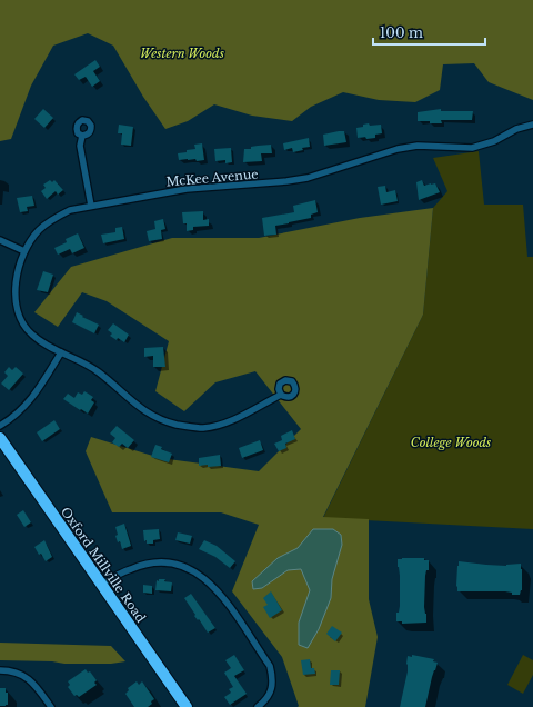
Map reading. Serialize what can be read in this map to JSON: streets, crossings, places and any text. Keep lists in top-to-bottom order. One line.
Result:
{"streets":{"highway":["Oxford Millville Road"],"street":["McKee Avenue"]},"parks":["Western Woods","College Woods"],"scale_bar":"100 m"}
